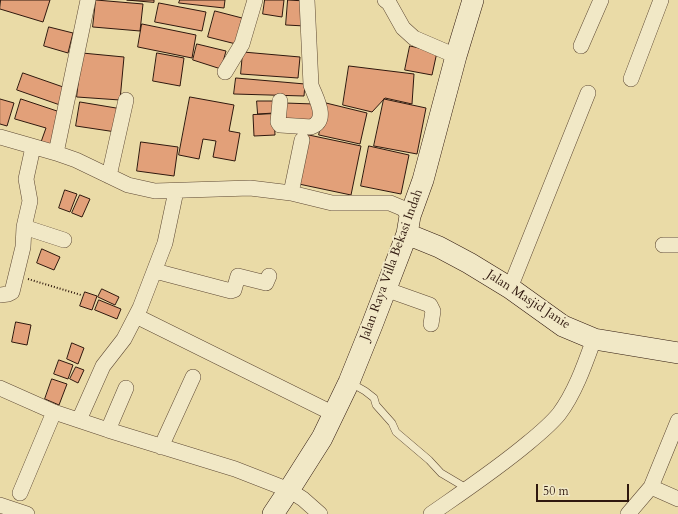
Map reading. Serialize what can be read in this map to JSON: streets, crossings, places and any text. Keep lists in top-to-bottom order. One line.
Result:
{"streets":{"main road":["Jalan Raya Villa Bekasi Indah","Jalan Masjid Janie"]},"crossings":[["Jalan Raya Villa Bekasi Indah","Jalan Masjid Janie"]],"scale_bar":"50 m"}
